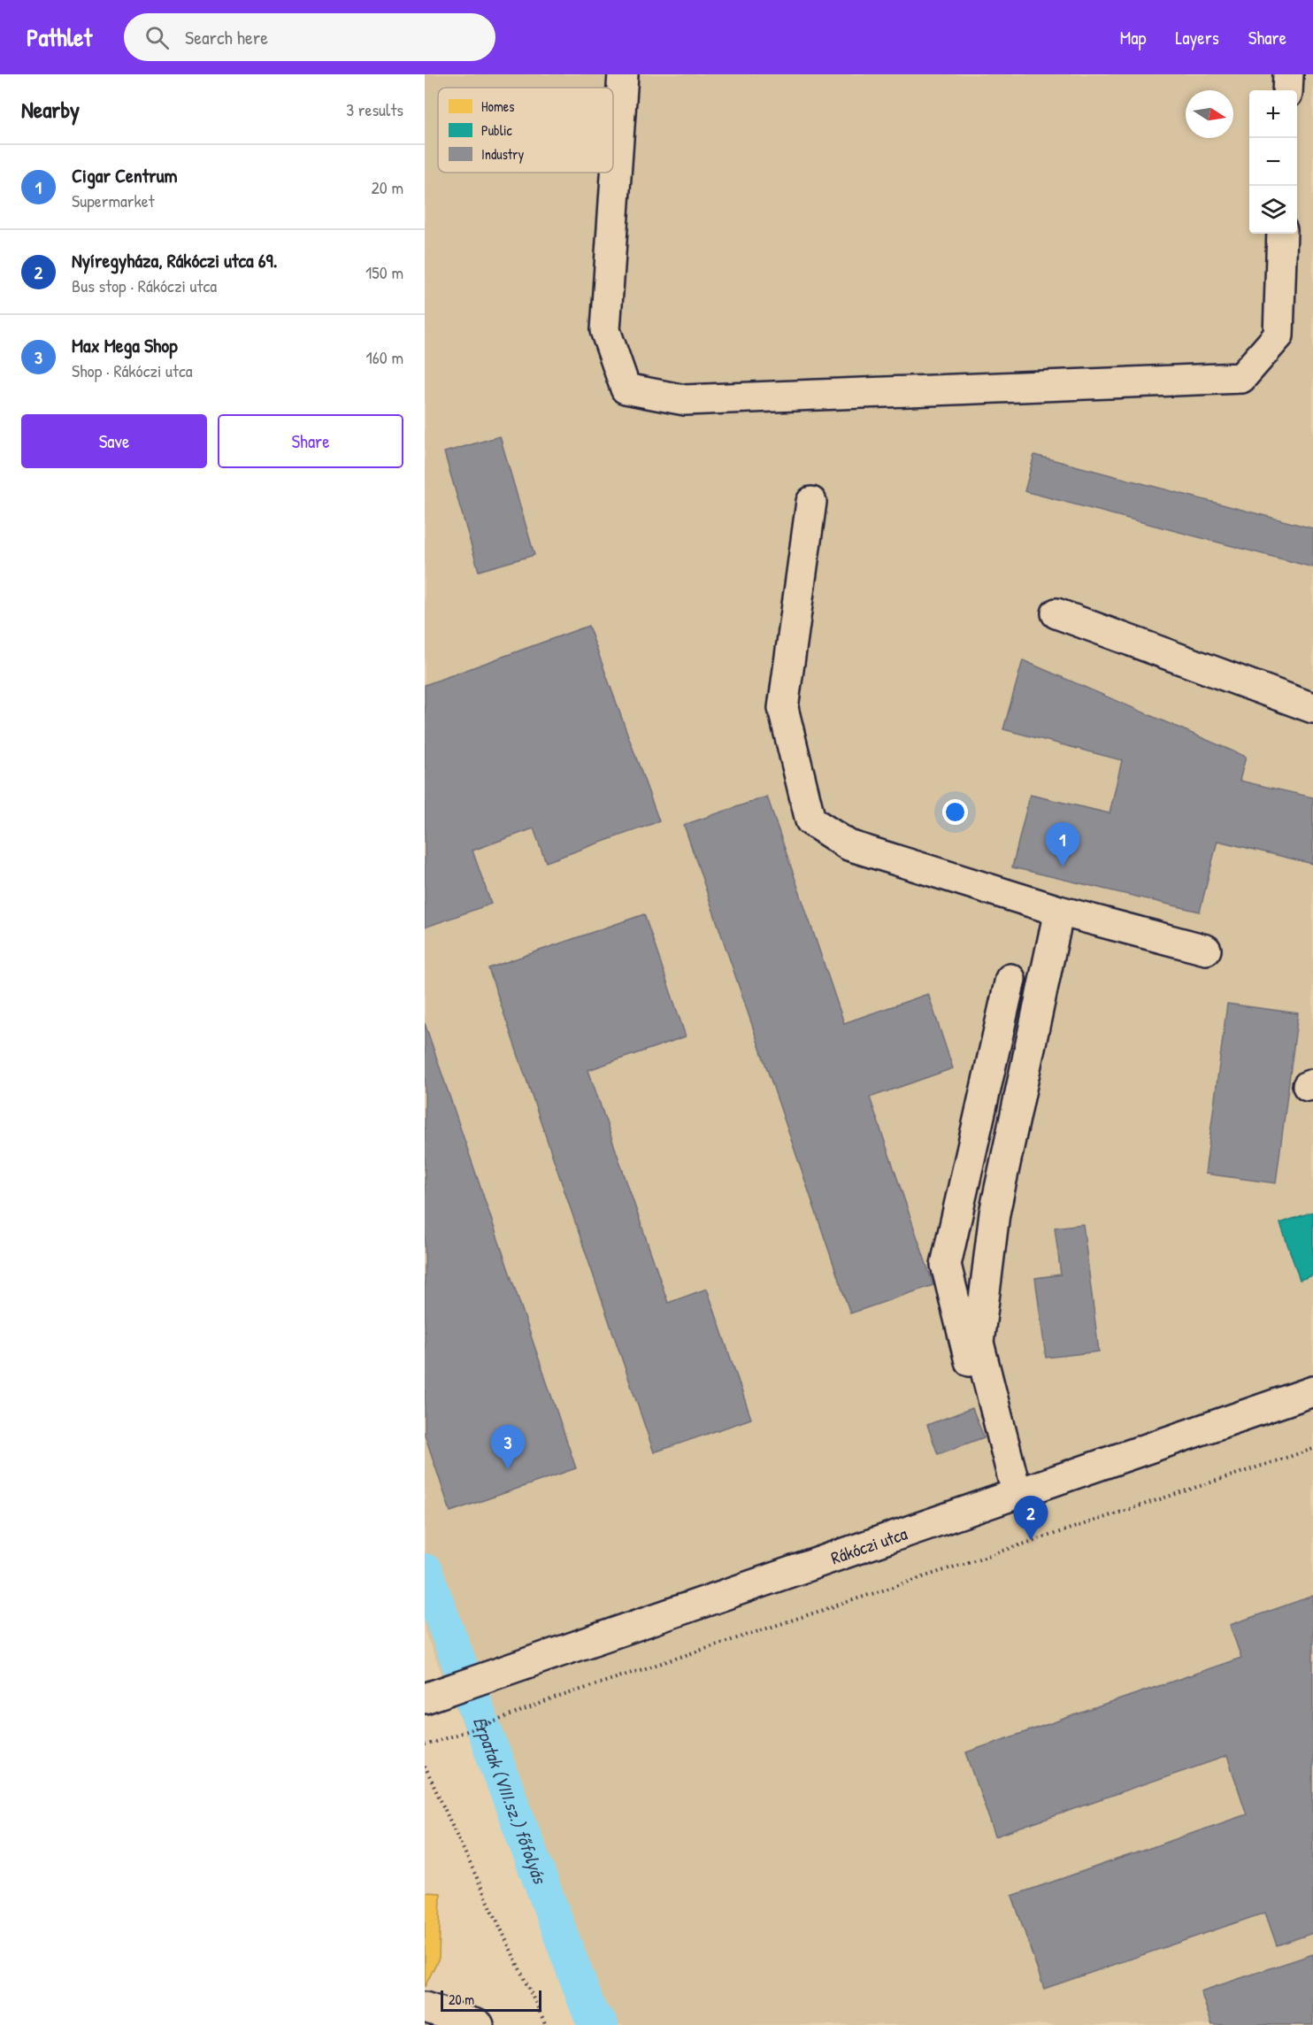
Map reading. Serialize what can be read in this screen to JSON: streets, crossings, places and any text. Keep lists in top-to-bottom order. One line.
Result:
{"streets":{"main road":["Rákóczi utca"]},"water":["Érpatak (VIII.sz.) főfolyás"],"legend":["Homes","Public","Industry"],"scale_bar":"20 m","north":"right","page":{"header":"Pathlet","search":"Search here","nav":["Map","Layers","Share"],"heading":["Nearby","3 results"],"map_buttons":["+","−"],"list":[{"mark":"1","name":"Cigar Centrum","note":"Supermarket","value":"20 m"},{"mark":"2","name":"Nyíregyháza, Rákóczi utca 69.","note":"Bus stop · Rákóczi utca","value":"150 m"},{"mark":"3","name":"Max Mega Shop","note":"Shop · Rákóczi utca","value":"160 m"}],"buttons":["Save","Share"],"pins":["1","3","2"],"scale":"20 m"}}
